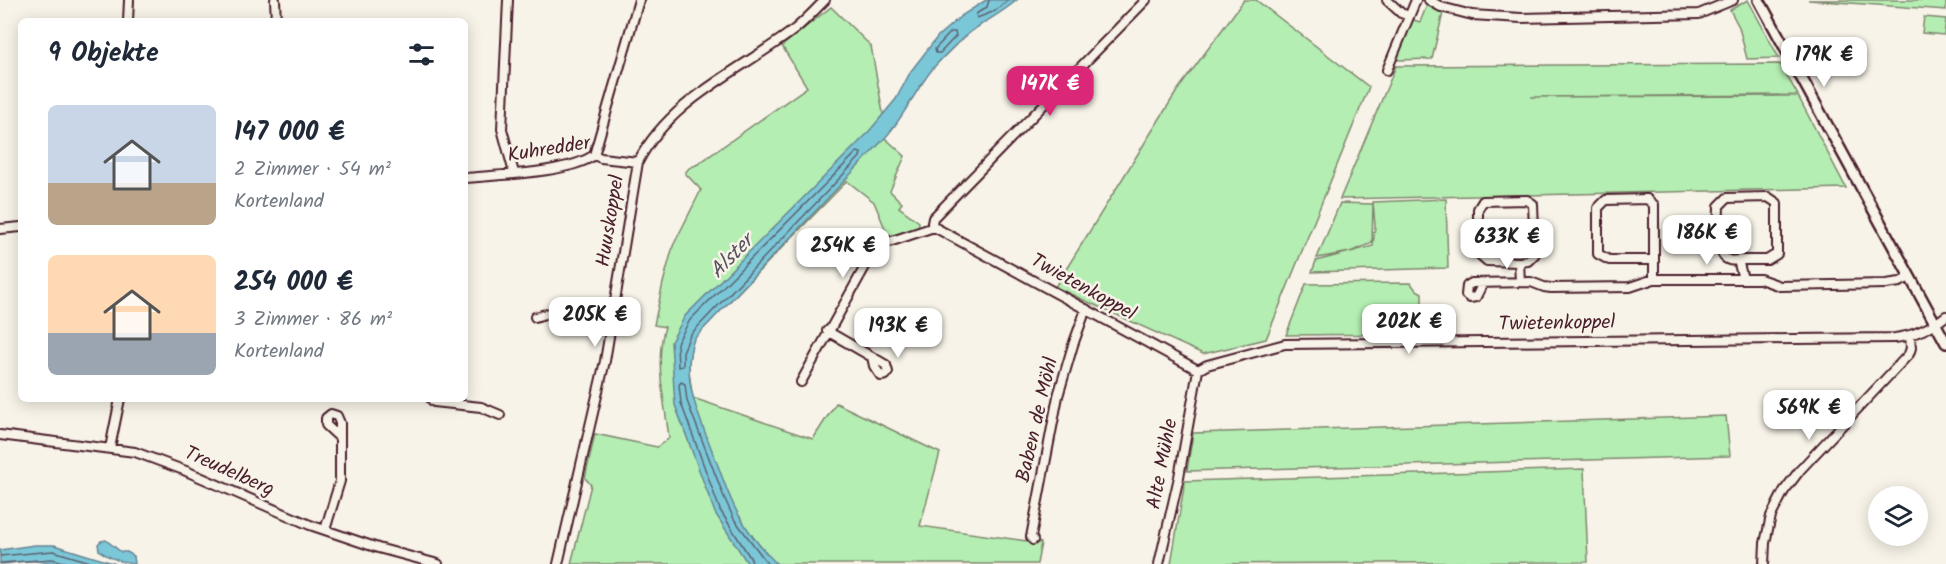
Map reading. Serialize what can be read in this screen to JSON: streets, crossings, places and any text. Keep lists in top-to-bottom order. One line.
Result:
{"streets":{"street":["Kuhredder","Huuskoppel","Twietenkoppel","Baben de Möhl","Alte Mühle","Treudelberg"]},"crossings":[["Kuhredder","Huuskoppel"],["Twietenkoppel","Baben de Möhl"],["Twietenkoppel","Alte Mühle"]],"water":["Alster"],"page":{"heading":"9 Objekte","price":["179K €","147K €","186K €","633K €","254K €","205K €","202K €","193K €","569K €"],"list":[{"name":"147 000 €","note":"2 Zimmer · 54 m² · Kortenland"},{"name":"254 000 €","note":"3 Zimmer · 86 m² · Kortenland"}]}}
